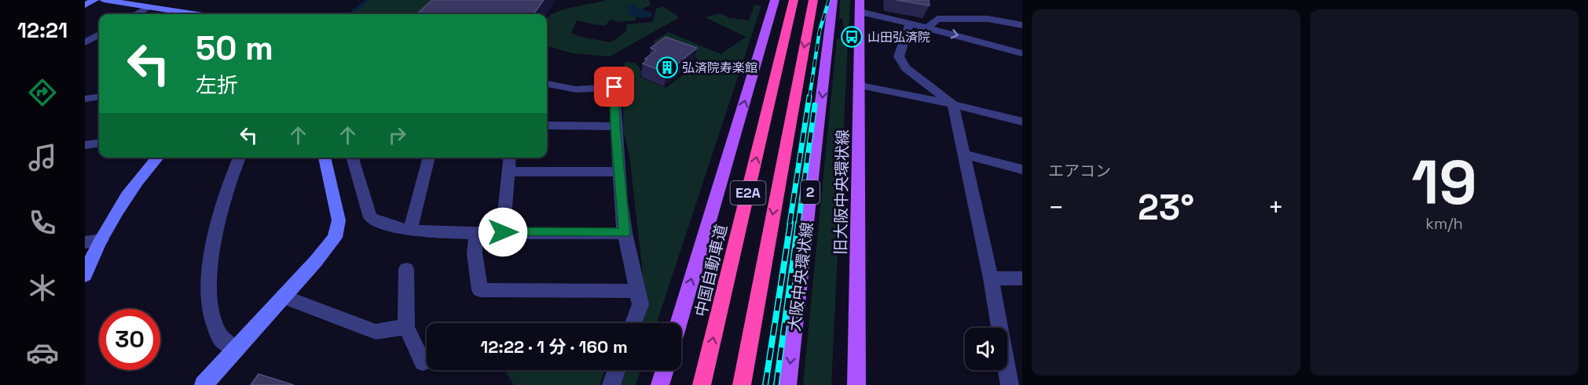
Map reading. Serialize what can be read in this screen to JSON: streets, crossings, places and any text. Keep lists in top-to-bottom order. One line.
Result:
{"streets":{"highway":["E2A","中国自動車道"],"main road":["2","旧大阪中央環状線","大阪中央環状線"]},"places":{"bus stop":["山田弘済院"],"building":["弘済院寿楽館"]},"page":{"tabs":"12:21","tile":["エアコン",["19","km/h"]],"turn":["50 m","左折"],"heat":["−","23°","+"],"limit":"30","trip":"12:22 · 1 分 · 160 m"}}
